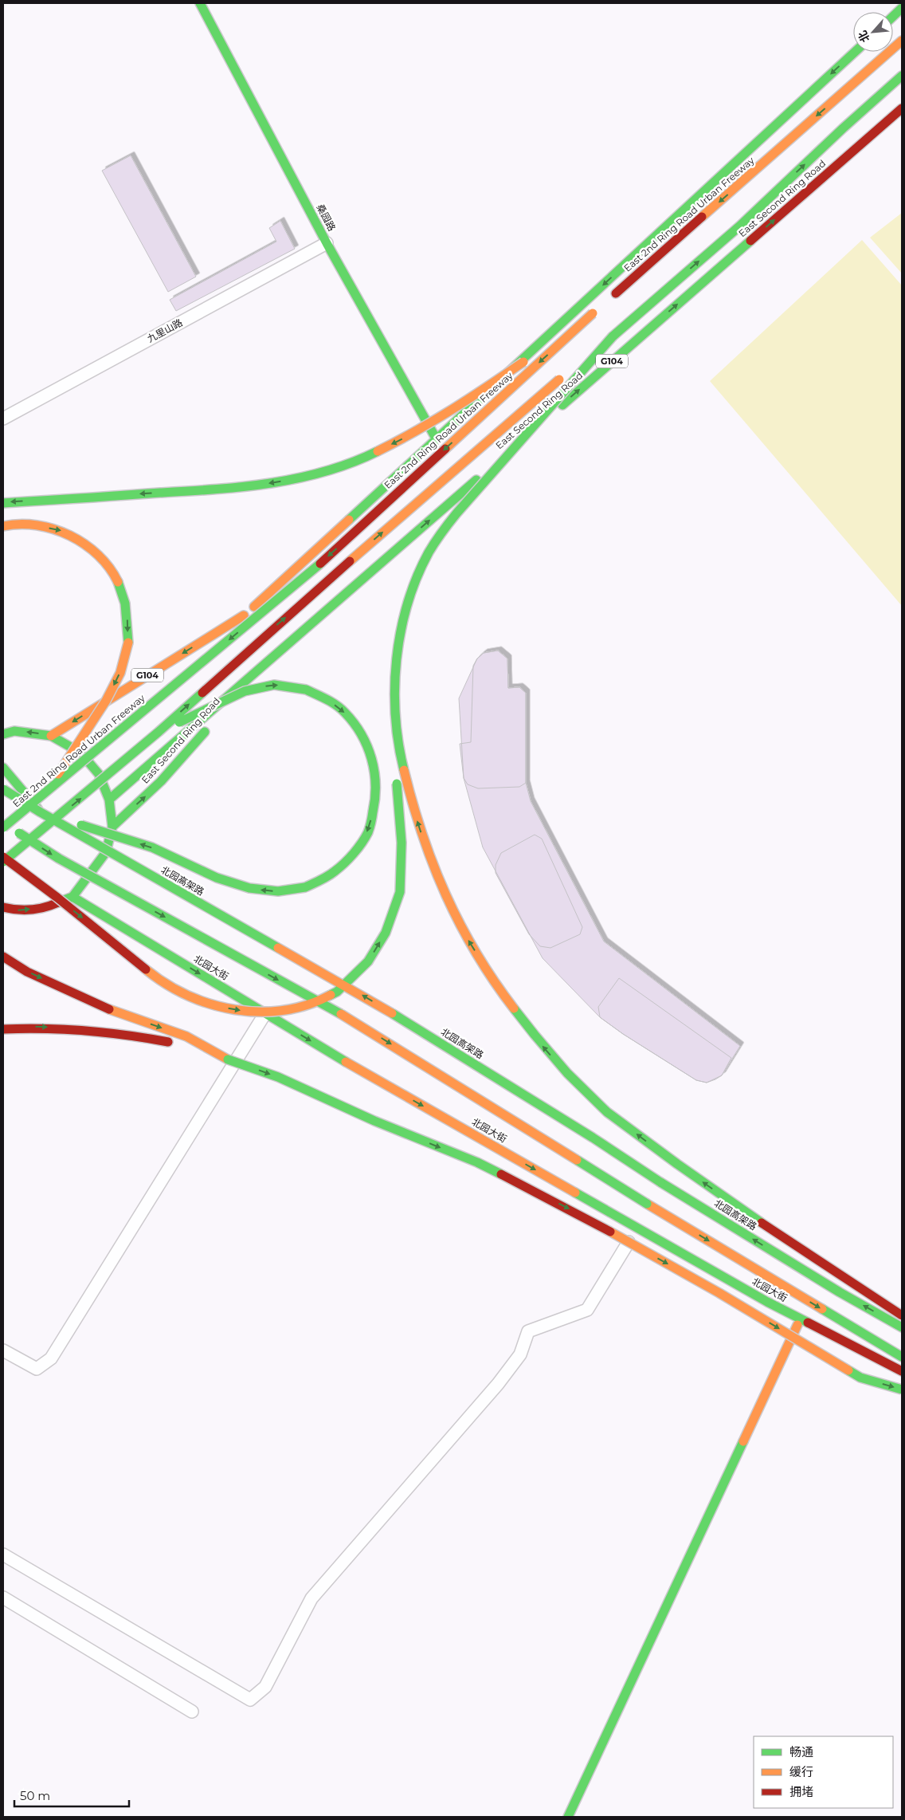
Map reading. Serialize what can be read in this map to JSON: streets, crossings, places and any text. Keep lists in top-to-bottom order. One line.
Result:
{"streets":{"main road":["East Second Ring Road","East 2nd Ring Road Urban Freeway","桑园路","G104","北园高架路","北园大街"],"street":["九里山路"]},"crossings":[["桑园路","九里山路"],["桑园路","G104"]],"legend":["畅通","缓行","拥堵"],"scale_bar":"50 m","north":"bottom left"}
